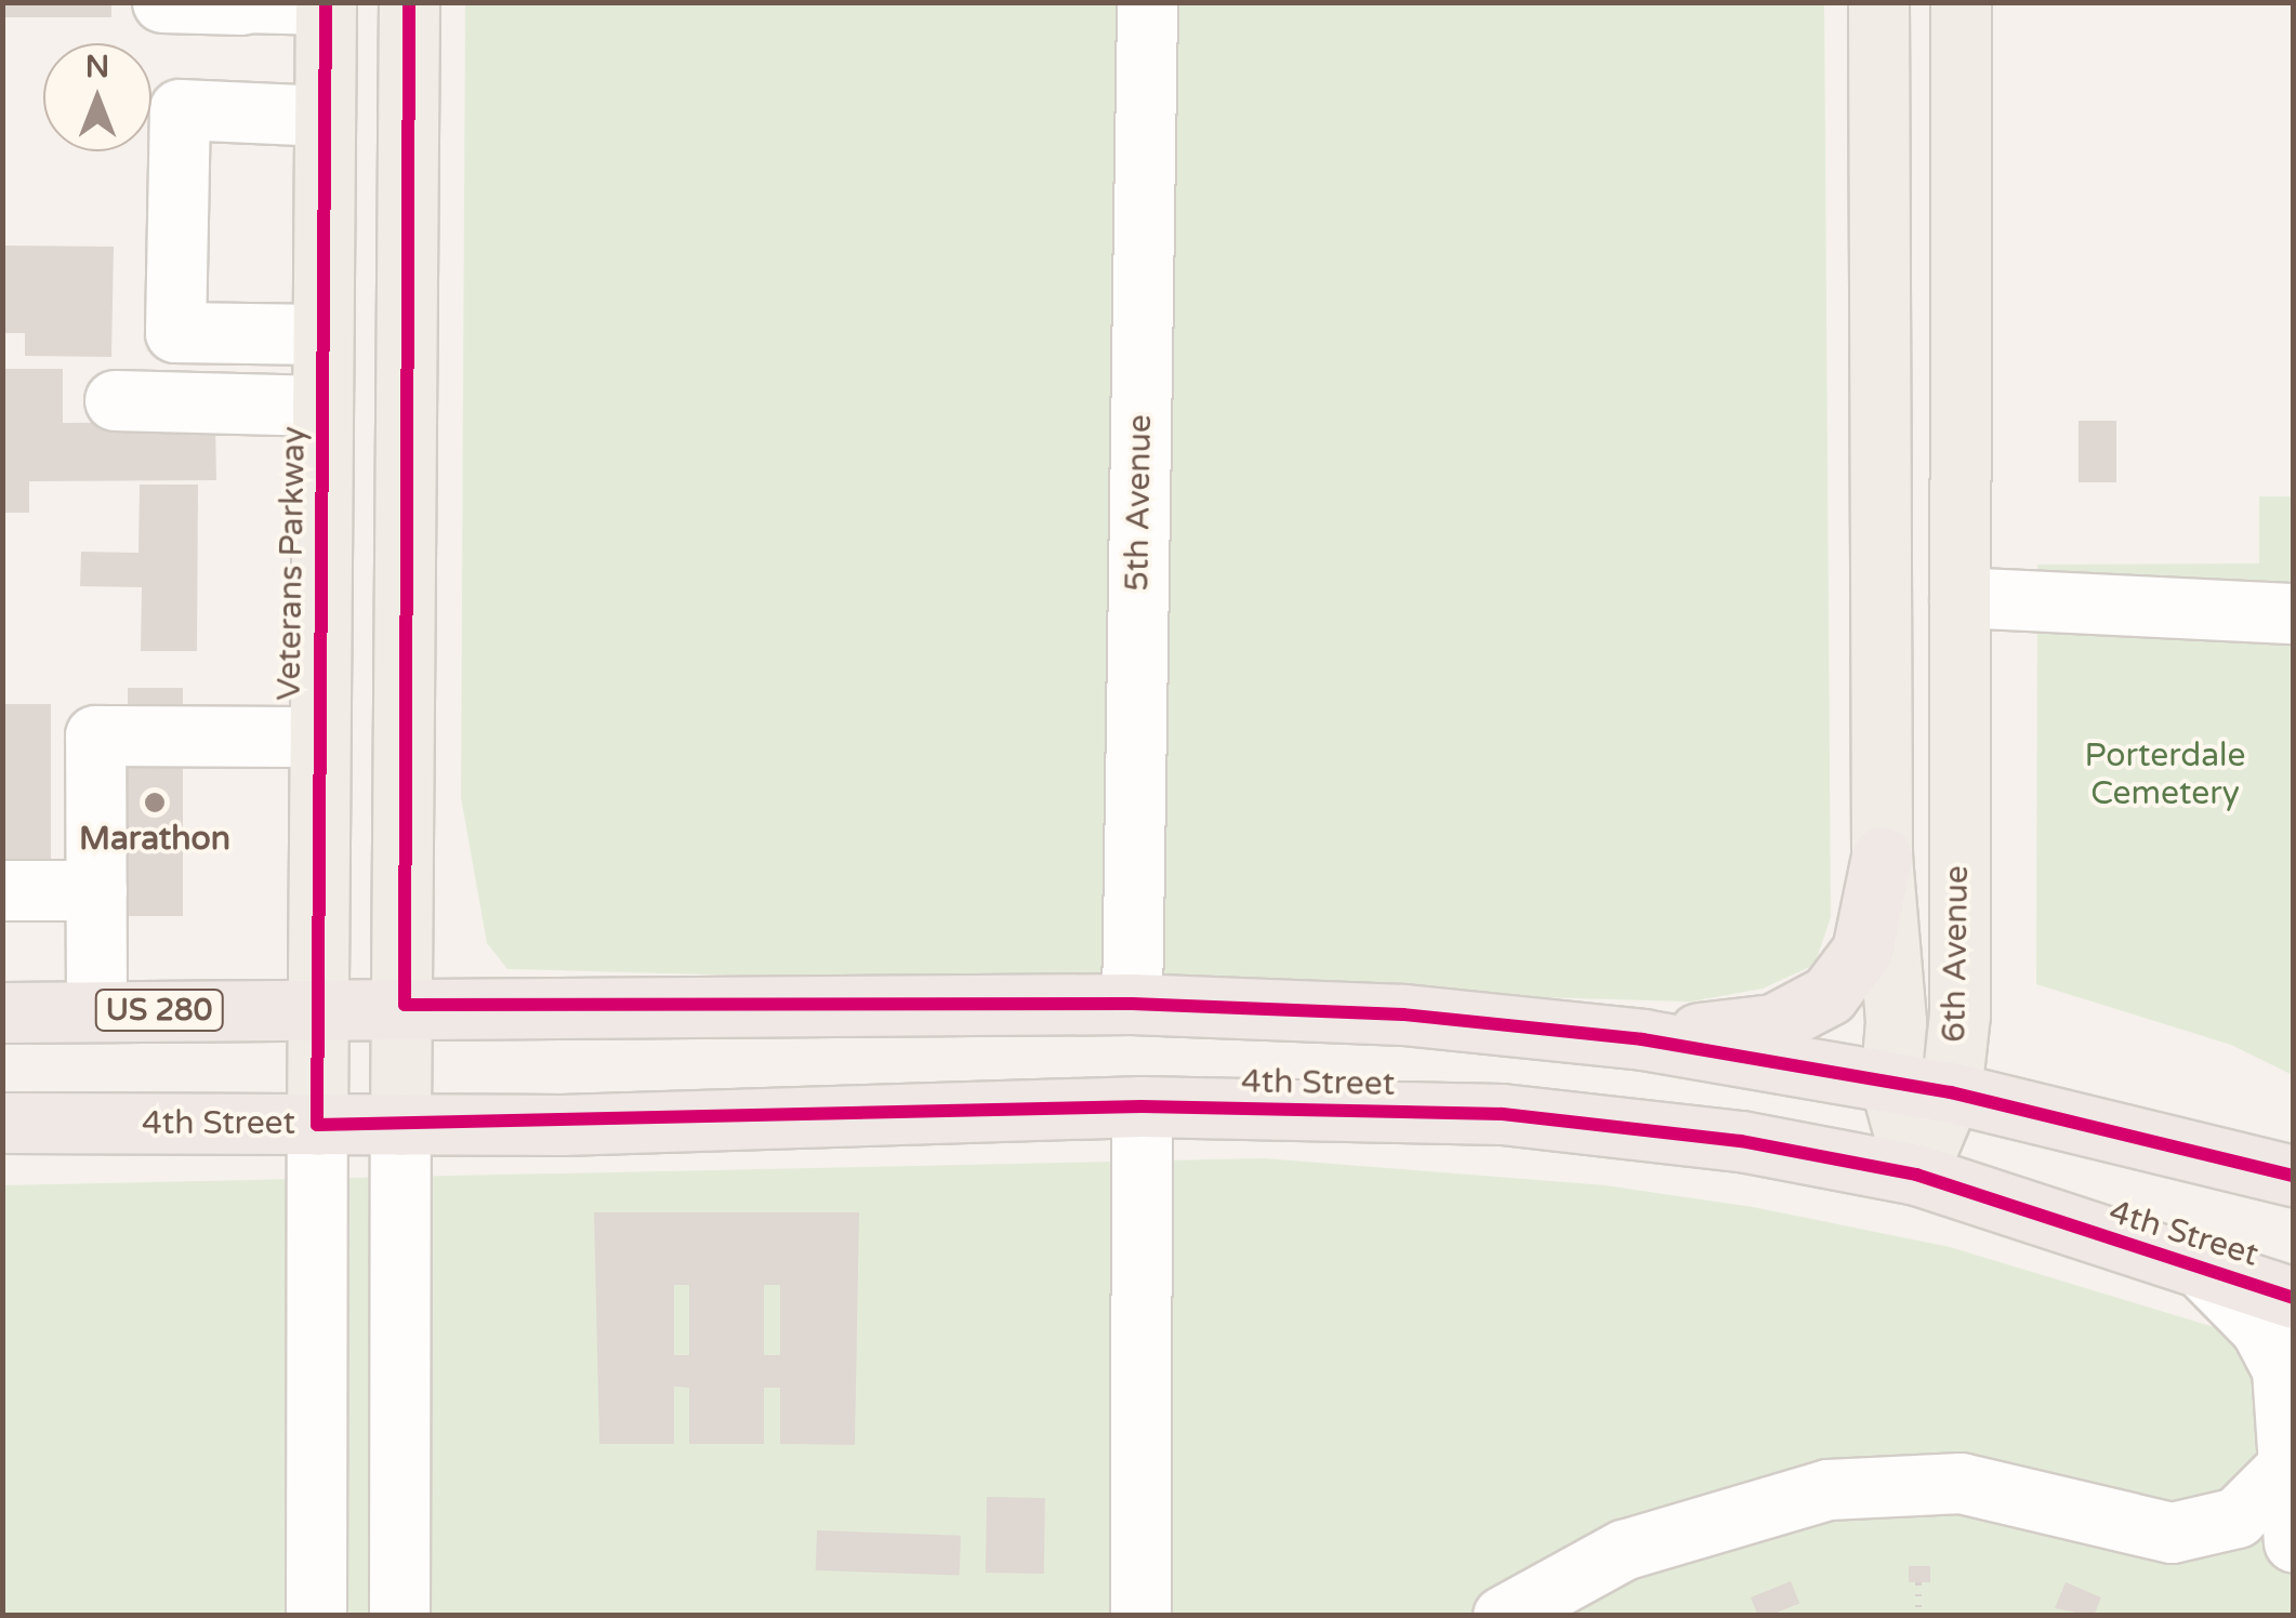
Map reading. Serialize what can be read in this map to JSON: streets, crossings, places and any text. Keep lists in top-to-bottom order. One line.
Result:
{"streets":{"highway":["US 280","4th Street"],"main road":["Veterans Parkway","6th Avenue"],"street":["5th Avenue"]},"crossings":[["Veterans Parkway","US 280"],["Veterans Parkway","4th Street"],["6th Avenue","4th Street"]],"parks":["Porterdale Cemetery"],"places":["Marathon"],"north":"top"}
